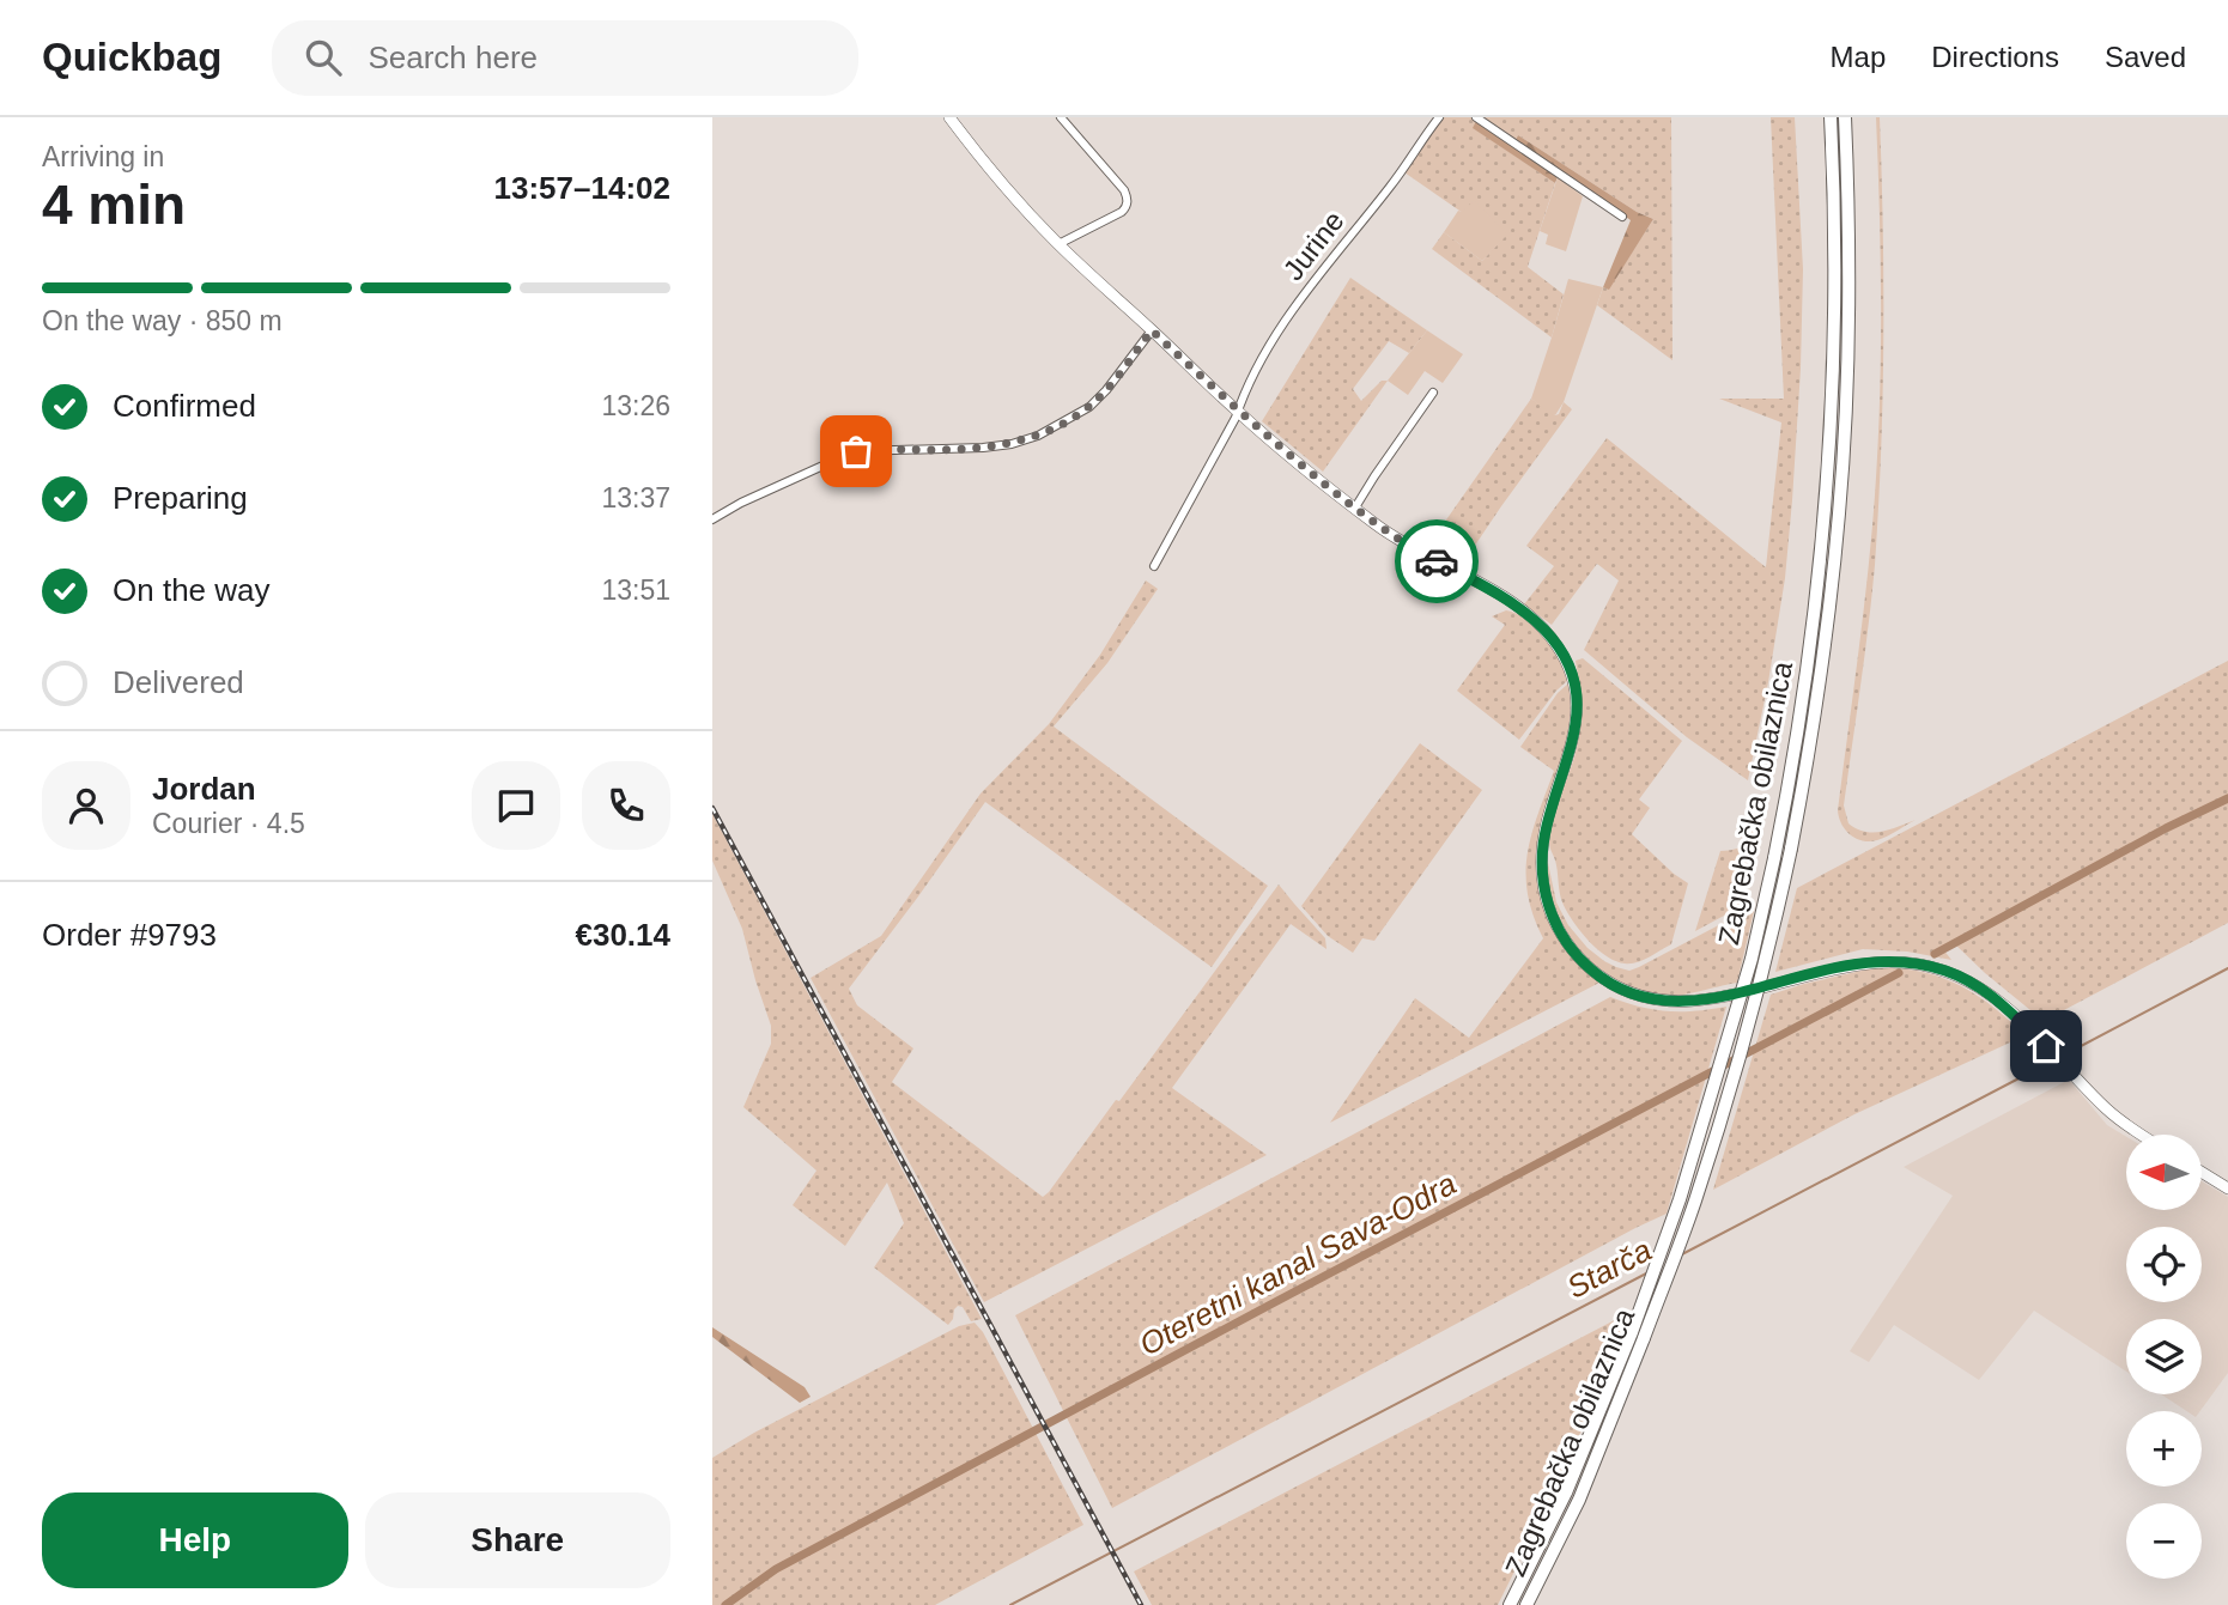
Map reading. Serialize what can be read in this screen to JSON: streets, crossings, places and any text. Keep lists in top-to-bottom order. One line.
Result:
{"streets":{"highway":["Zagrebačka obilaznica"],"street":["Jurine"]},"water":["Oteretni kanal Sava-Odra","Starča"],"north":"left","page":{"header":"Quickbag","search":"Search here","nav":["Map","Directions","Saved"],"heading":["4 min","Arriving in","13:57–14:02"],"panel":["Jordan","Courier · 4.5","Order #9793","€30.14"],"bar":"On the way · 850 m","list":[["Confirmed","13:26"],["Preparing","13:37"],["On the way","13:51"],"Delivered"],"map_buttons":["+","−"],"buttons":["Help","Share"]}}
